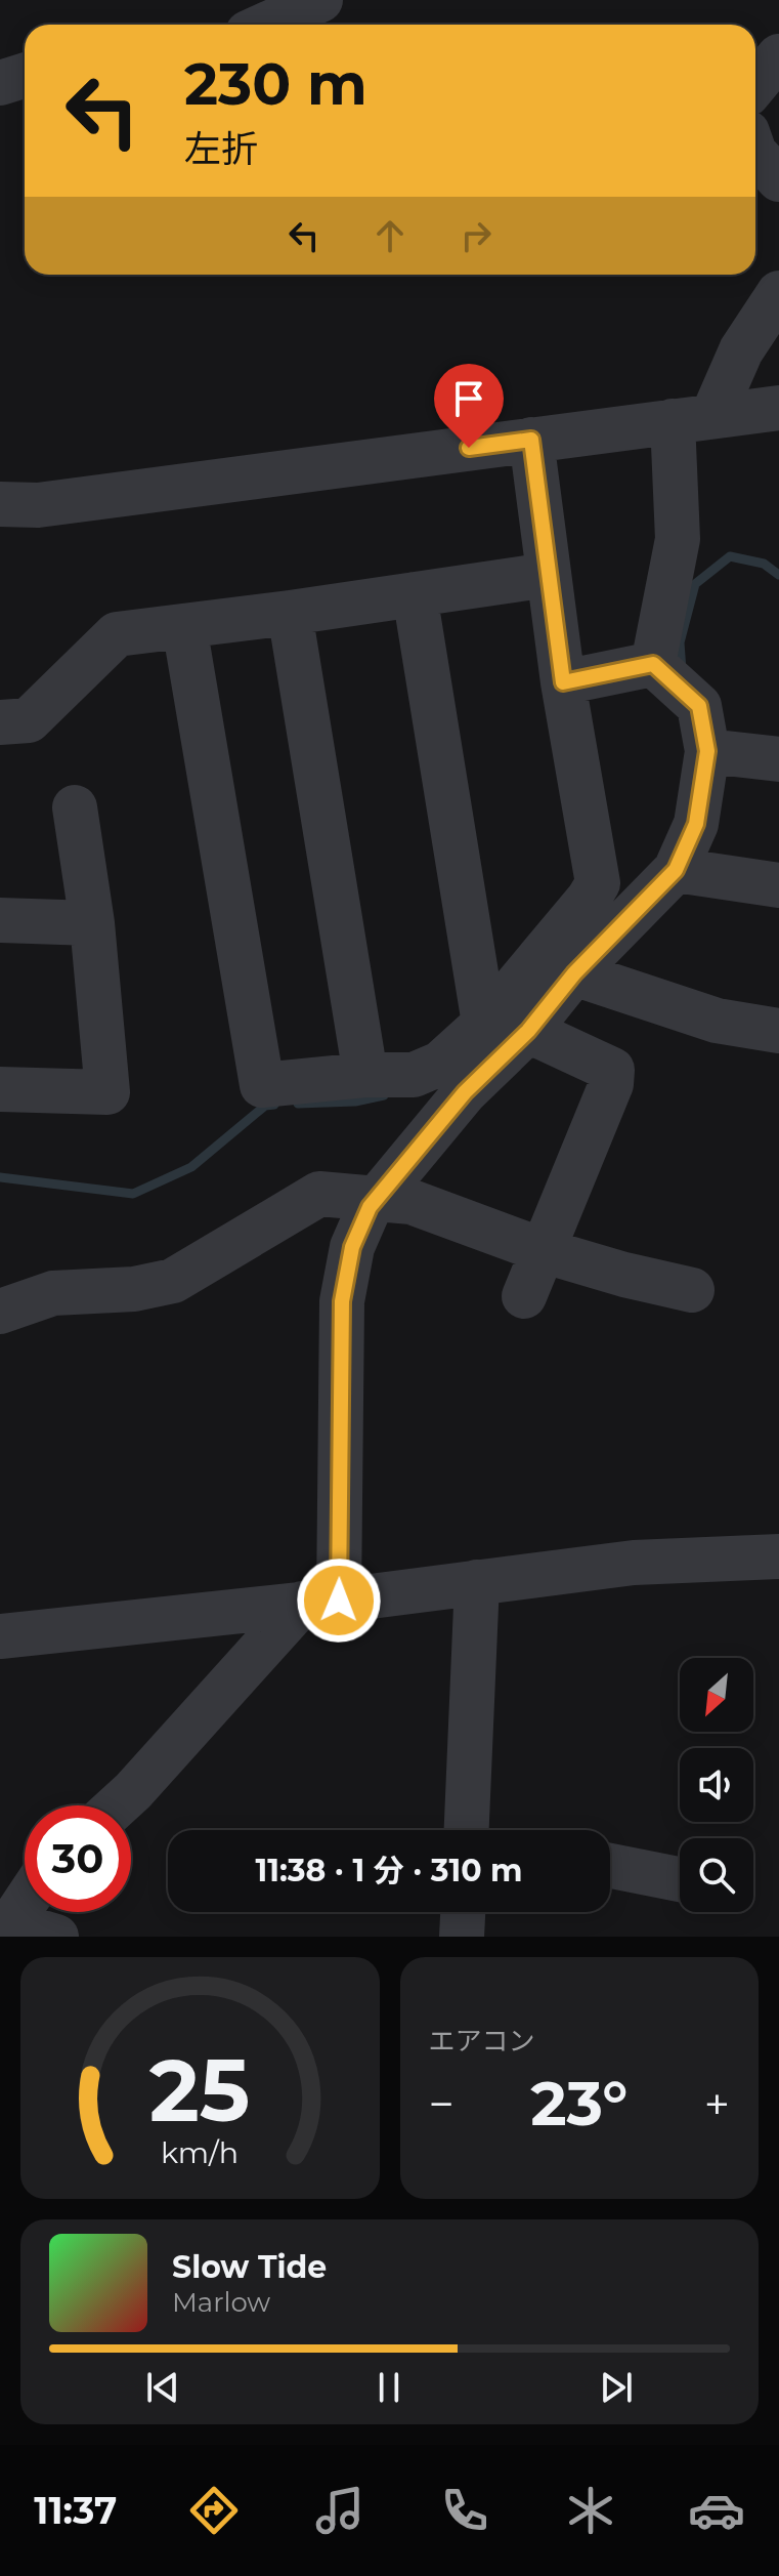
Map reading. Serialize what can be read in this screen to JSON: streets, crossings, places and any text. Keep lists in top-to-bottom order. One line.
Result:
{"north":"bottom left","page":{"turn":["230 m","左折"],"limit":"30","trip":"11:38 · 1 分 · 310 m","tile":"エアコン","heat":["−","23°","+"],"song":["Slow Tide","Marlow"],"tabs":"11:37","gauge":["25","km/h"]}}
